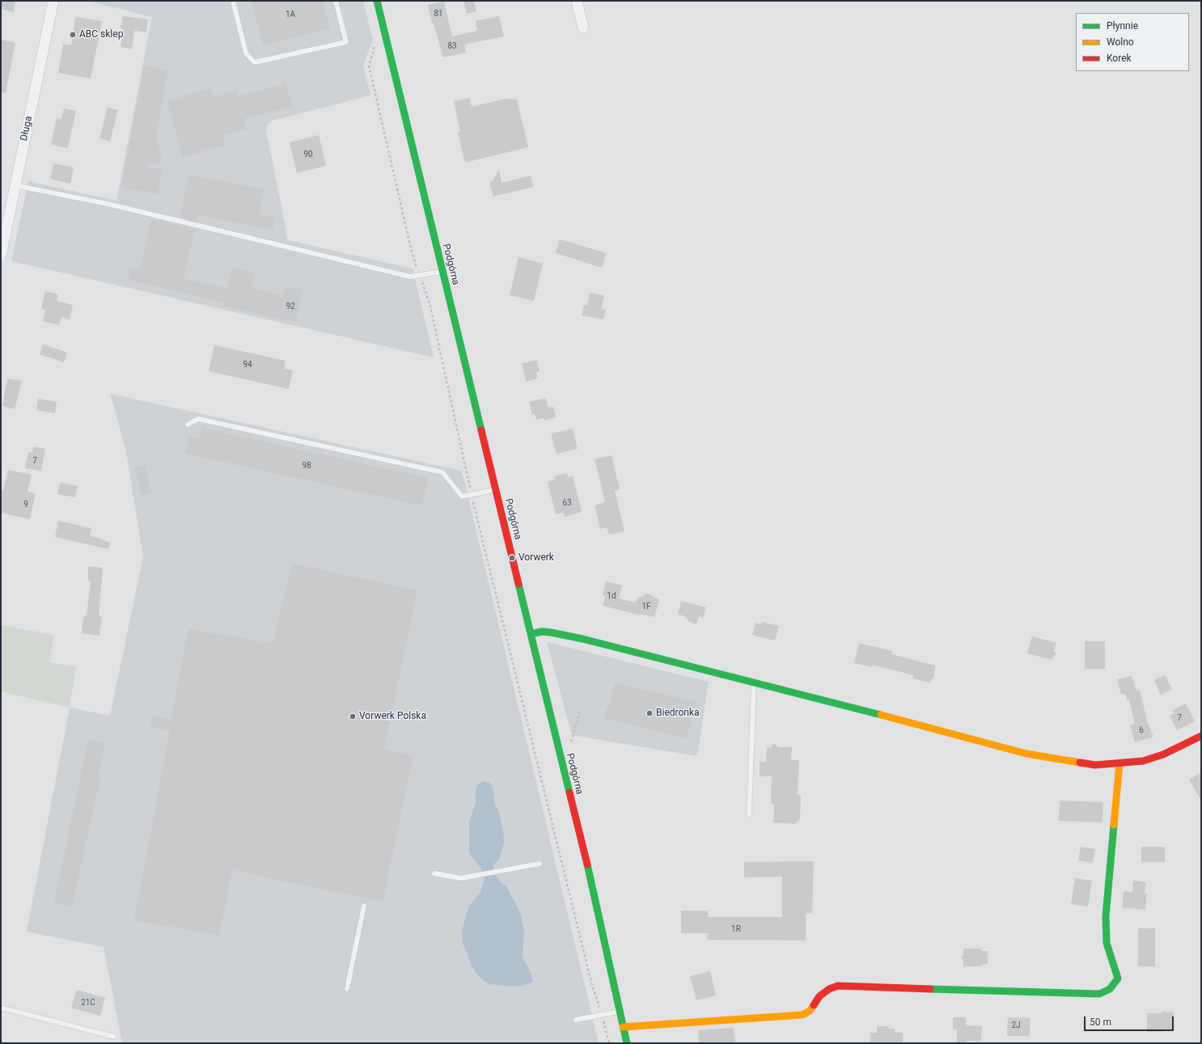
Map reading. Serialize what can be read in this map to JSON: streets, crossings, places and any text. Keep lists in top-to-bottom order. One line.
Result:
{"streets":{"street":["Długa","Podgórna"]},"places":["ABC sklep","Vorwerk","Biedronka","Vorwerk Polska"],"house_numbers":["81","1A","83","90","92","94","7","98","63","9","1d","1F","7","6","1R","21C","2J"],"legend":["Płynnie","Wolno","Korek"],"scale_bar":"50 m"}
